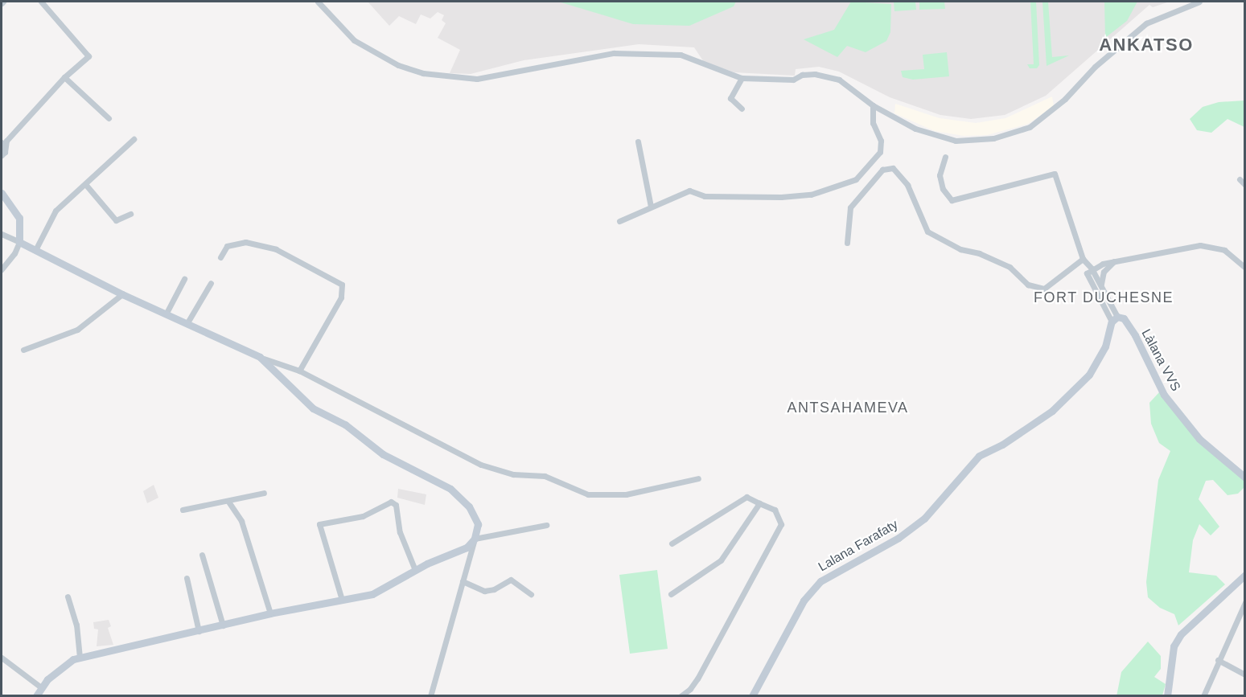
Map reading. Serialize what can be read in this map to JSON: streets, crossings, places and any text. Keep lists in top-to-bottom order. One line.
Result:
{"streets":{"street":["Làlana VVS","Lalana Farafaty"]},"crossings":[["Làlana VVS","Lalana Farafaty"]],"districts":["ANKATSO","FORT DUCHESNE","ANTSAHAMEVA"]}
